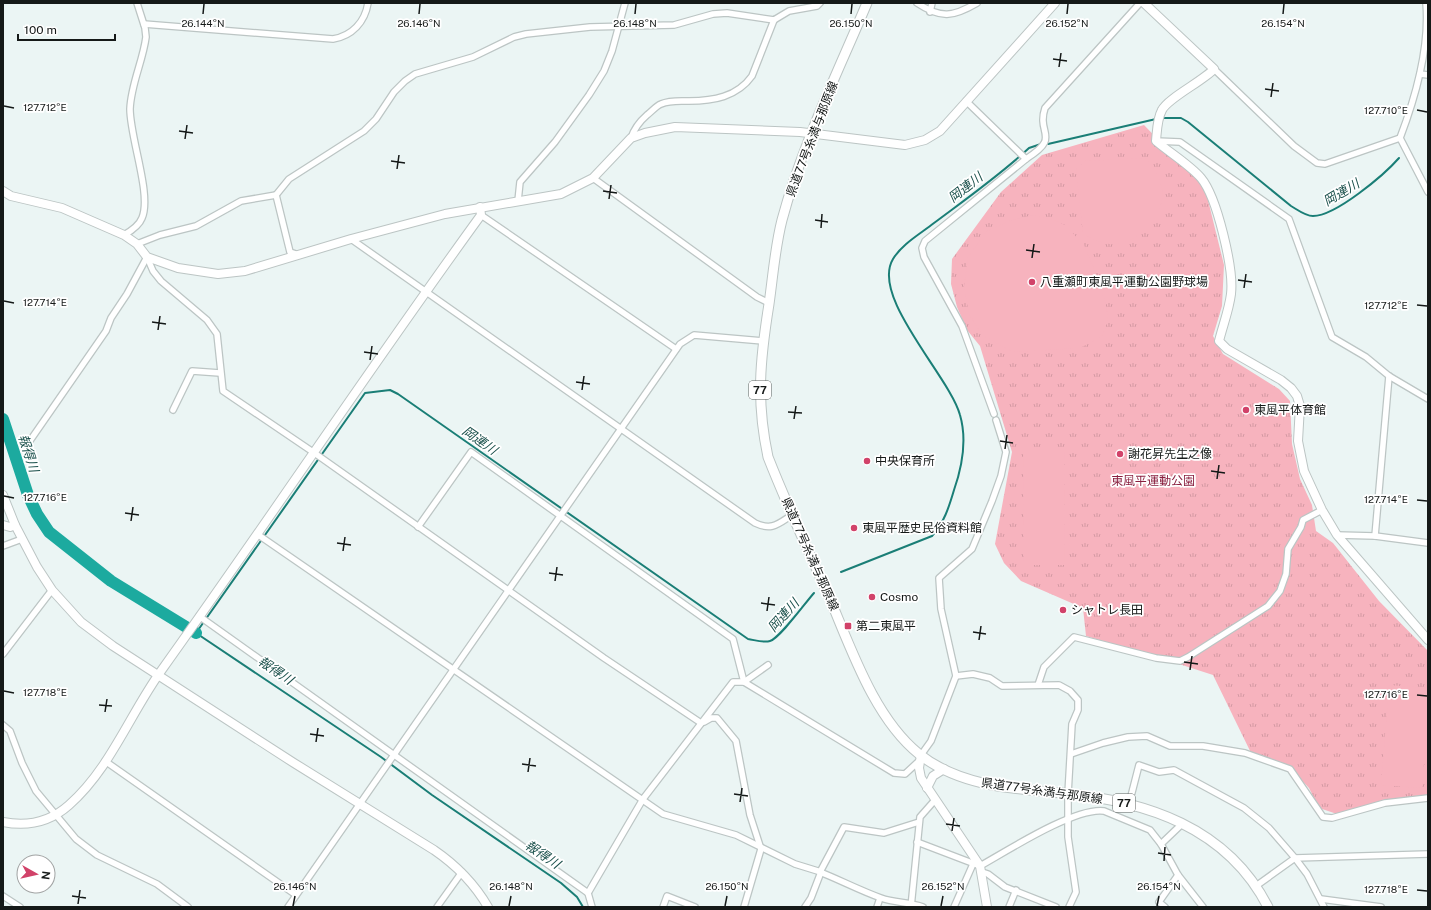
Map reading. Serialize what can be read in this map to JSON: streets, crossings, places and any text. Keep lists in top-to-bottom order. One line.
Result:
{"streets":{"main road":["県道77号糸満与那原線","77"]},"water":["岡連川","報得川"],"parks":["東風平運動公園"],"places":{"other":["八重瀬町東風平運動公園野球場","東風平体育館","謝花昇先生之像","中央保育所","東風平歴史民俗資料館","Cosmo","シャトレ長田"],"transit":["第二東風平"]},"scale_bar":"100 m","north":"right","coordinates":["26.144°N","26.146°N","26.148°N","26.150°N","26.152°N","26.154°N","127.712°E","127.710°E","127.714°E","127.716°E","127.718°E"]}
